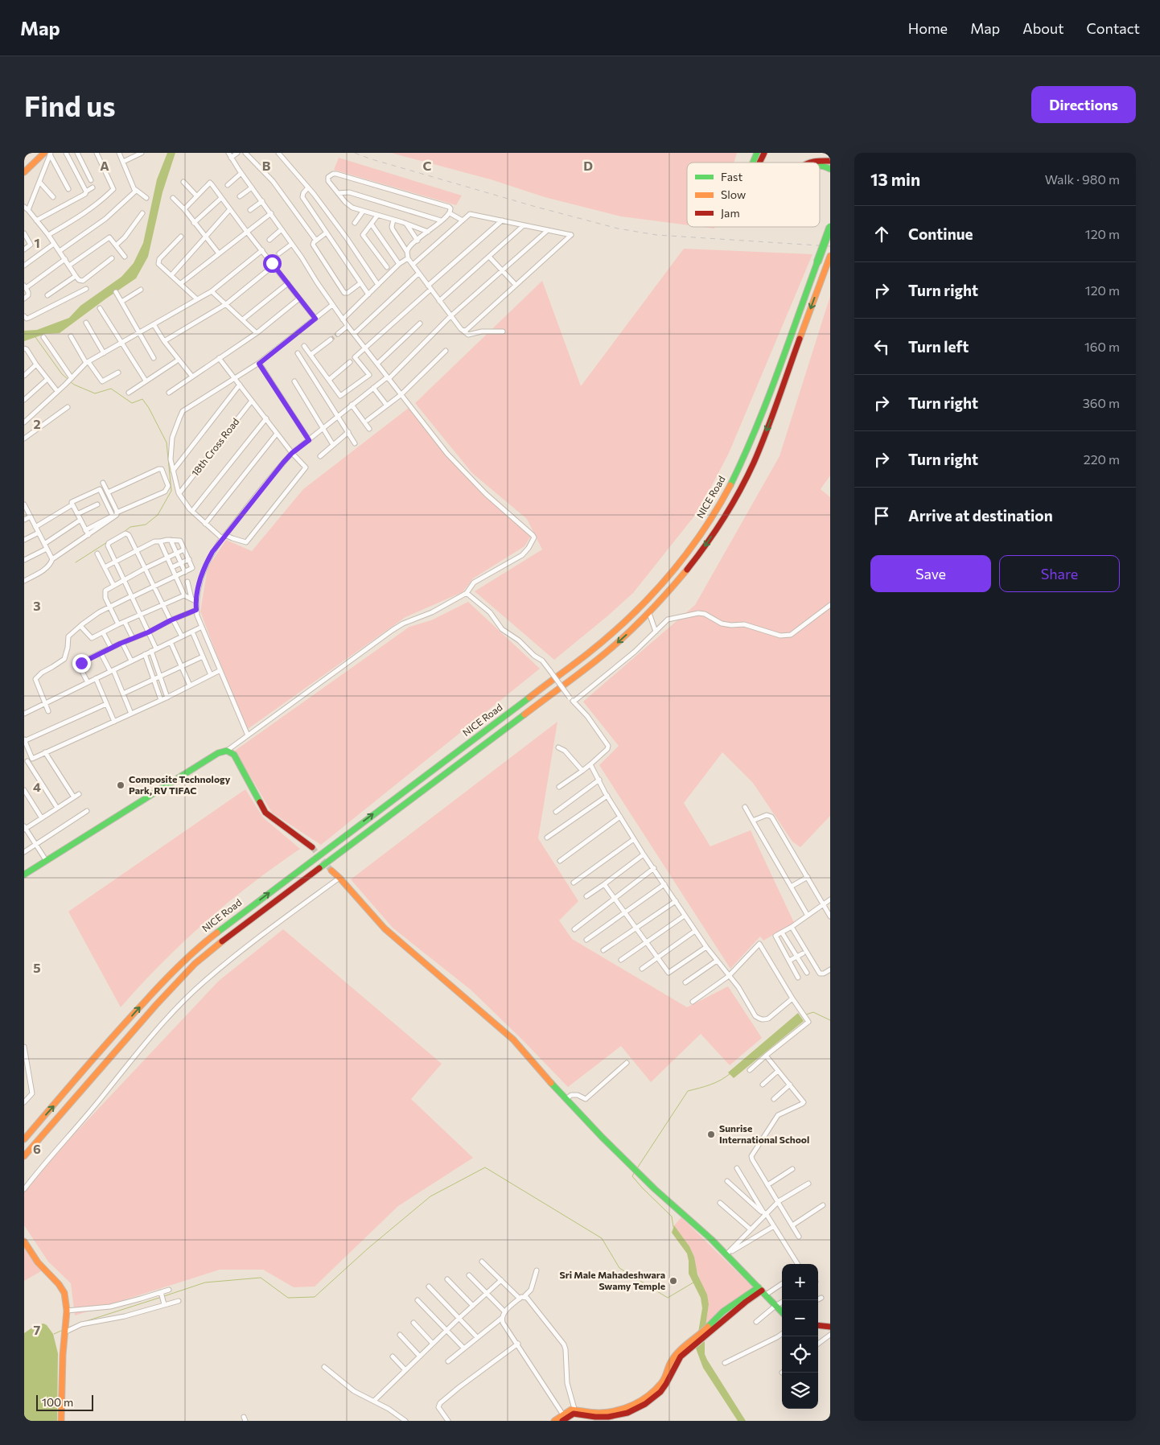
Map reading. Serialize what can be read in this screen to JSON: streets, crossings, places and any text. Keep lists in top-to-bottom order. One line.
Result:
{"streets":{"main road":["NICE Road"],"street":["18th Cross Road"]},"places":["Composite Technology Park, RV TIFAC","Sunrise International School","Sri Male Mahadeshwara Swamy Temple"],"legend":["Fast","Slow","Jam"],"scale_bar":"100 m","page":{"header":"Map","nav":["Home","Map","About","Contact"],"buttons":["Directions",["Save","Share"]],"title":"Find us","heading":["13 min","Walk · 980 m"],"list":[["Continue","120 m"],["Turn right","120 m"],["Turn left","160 m"],["Turn right","360 m"],["Turn right","220 m"],"Arrive at destination"],"map_buttons":["+","−"],"scale":"100 m"},"grid":{"columns":["A","B","C","D"],"rows":["1","2","3","4","5","6","7"]}}
